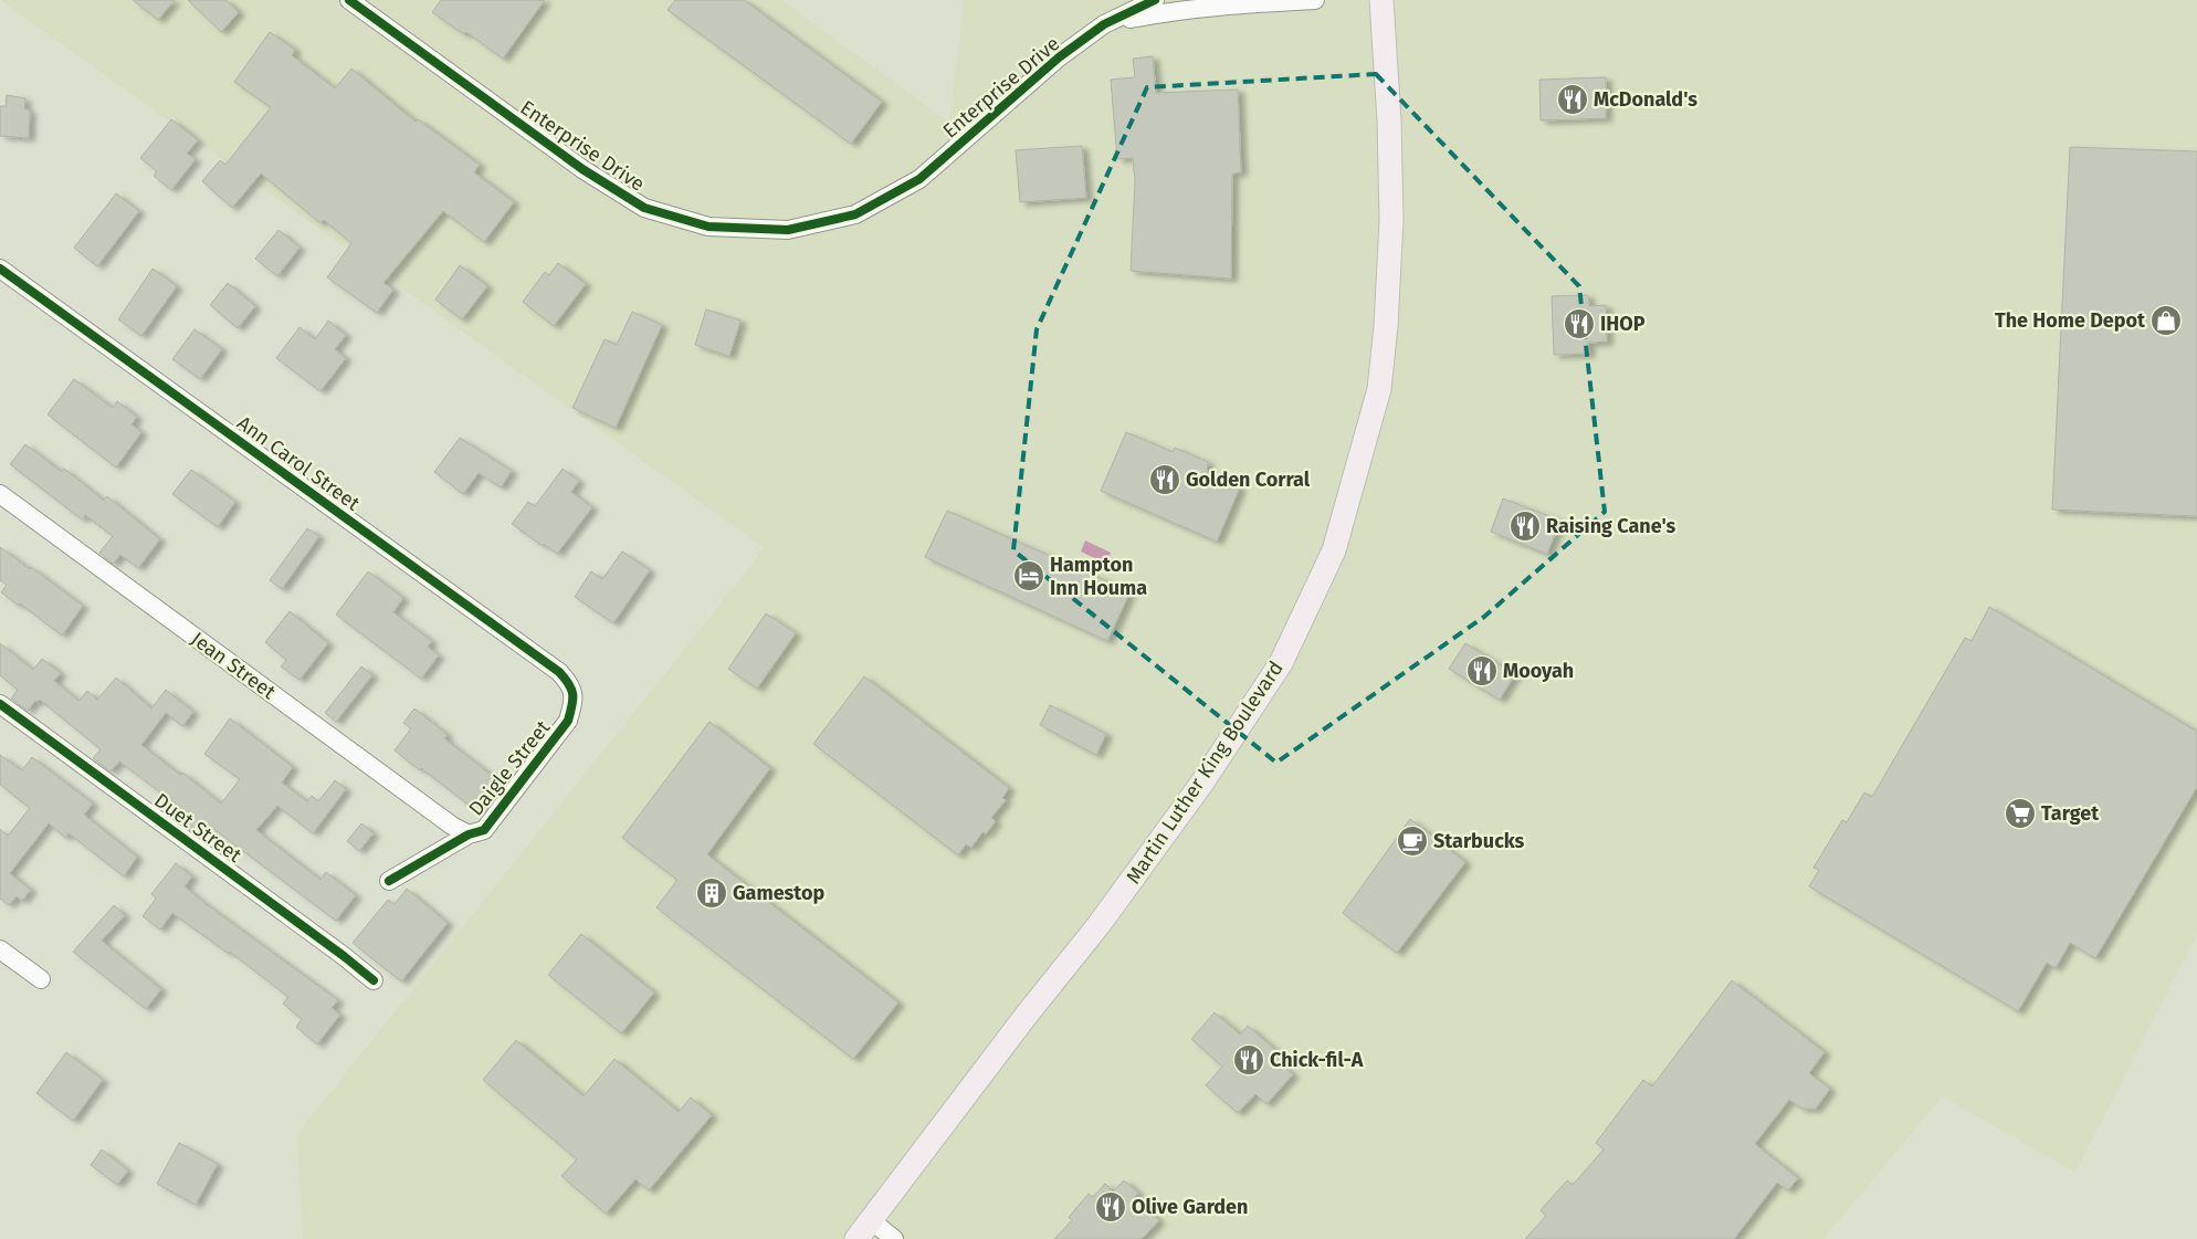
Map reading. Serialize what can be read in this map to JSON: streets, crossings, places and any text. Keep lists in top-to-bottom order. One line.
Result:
{"streets":{"main road":["Martin Luther King Boulevard"],"street":["Enterprise Drive","Ann Carol Street","Jean Street","Daigle Street","Duet Street"]},"crossings":[["Ann Carol Street","Daigle Street"],["Jean Street","Daigle Street"]],"places":{"restaurant":["McDonald's","IHOP","Golden Corral","Raising Cane's","Mooyah","Chick-fil-A","Olive Garden"],"shop":["The Home Depot"],"hotel":["Hampton Inn Houma"],"supermarket":["Target"],"cafe":["Starbucks"],"building":["Gamestop"]}}
